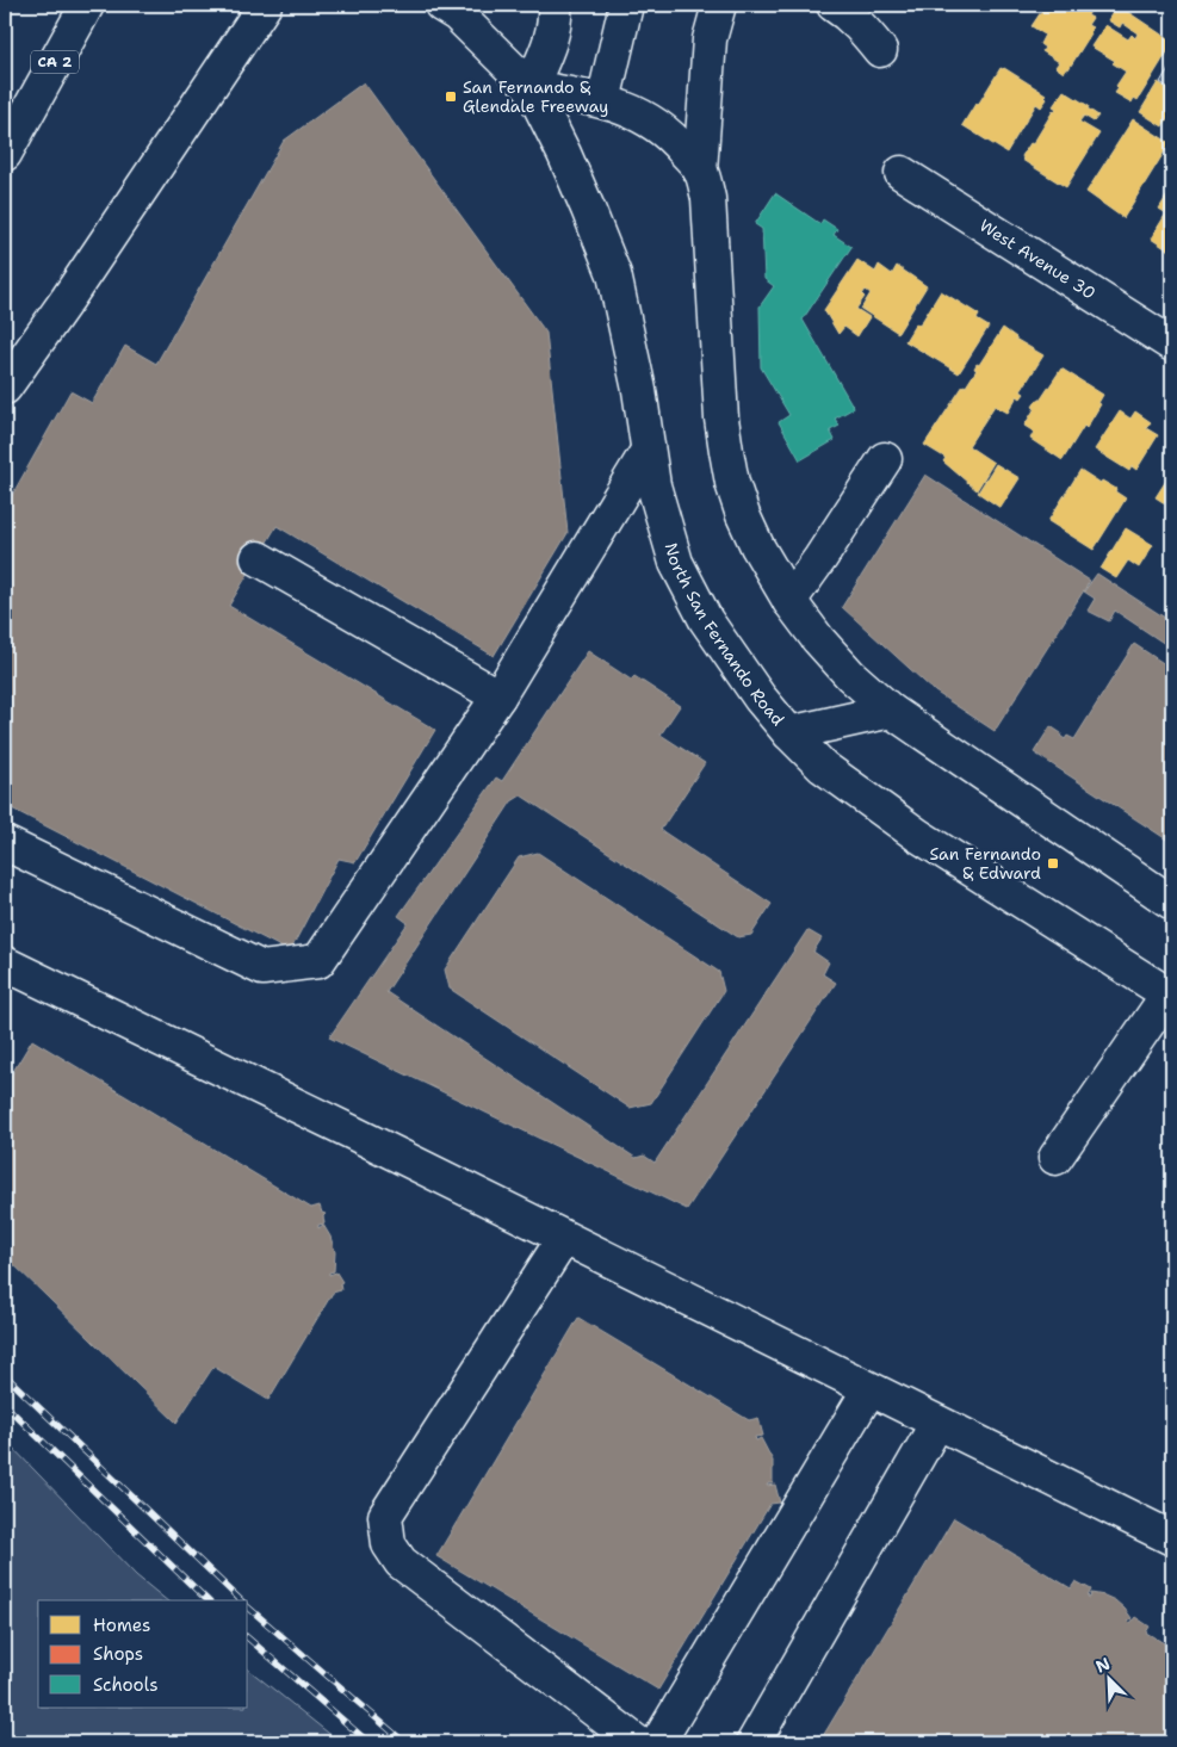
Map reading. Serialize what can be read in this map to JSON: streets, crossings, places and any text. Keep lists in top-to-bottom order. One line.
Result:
{"streets":{"main road":["CA 2","West Avenue 30","North San Fernando Road"]},"places":{"transit":["San Fernando & Glendale Freeway","San Fernando & Edward"]},"legend":["Homes","Shops","Schools"],"north":"top left"}
